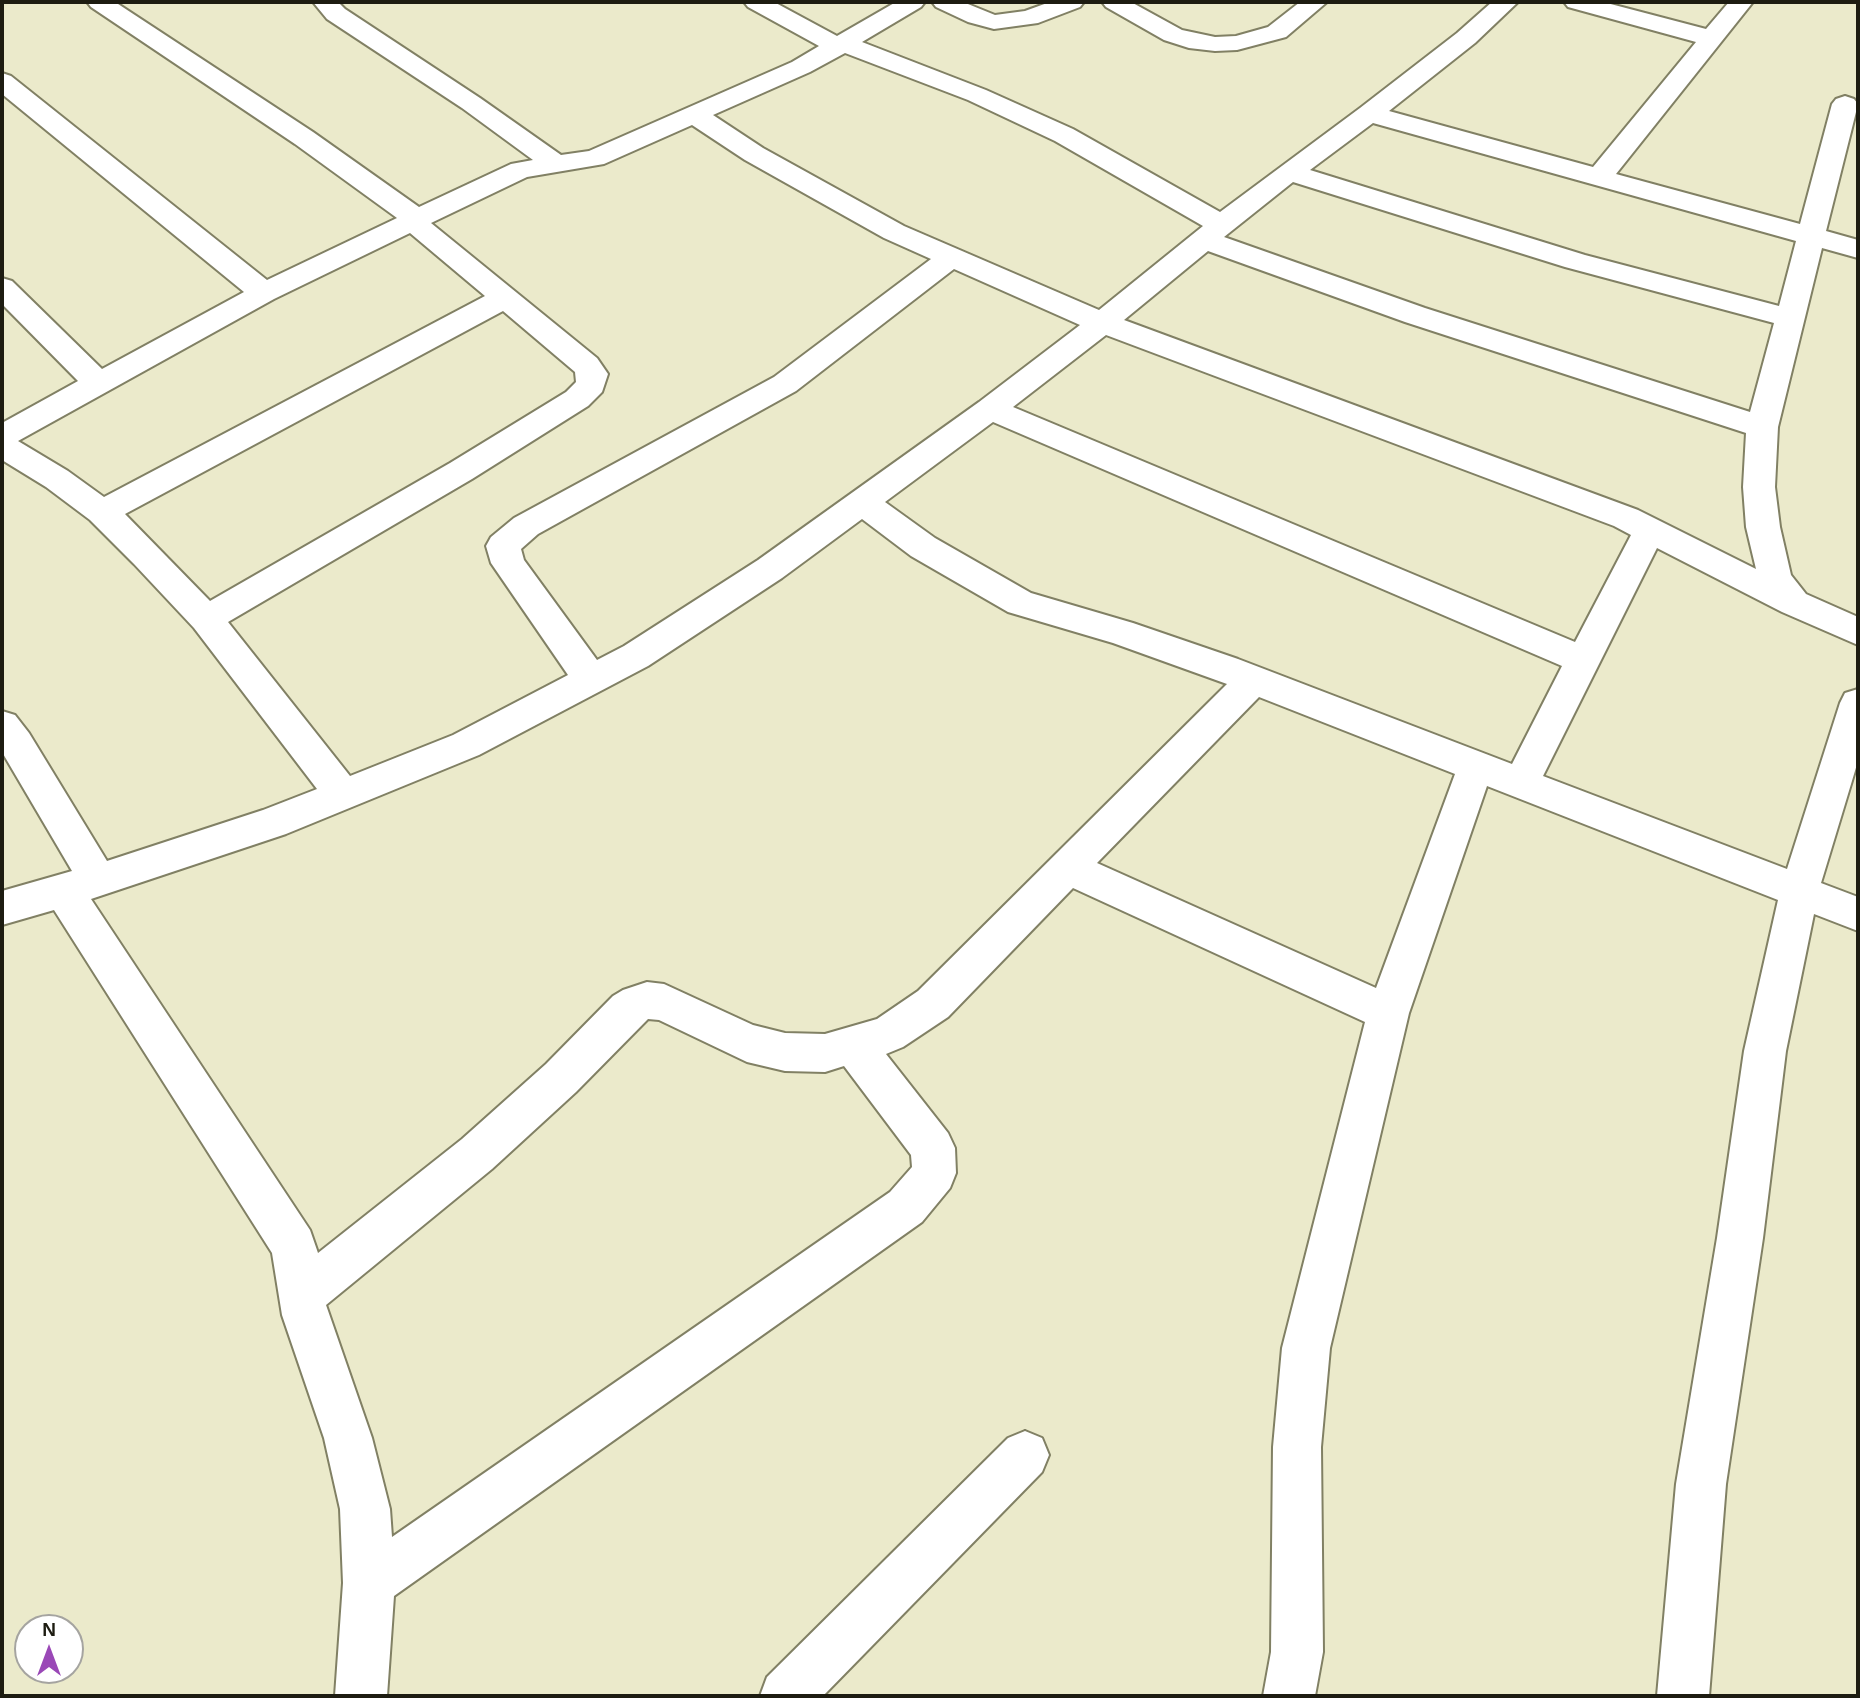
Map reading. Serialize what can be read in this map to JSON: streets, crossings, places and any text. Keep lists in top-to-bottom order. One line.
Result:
{"north":"top"}
